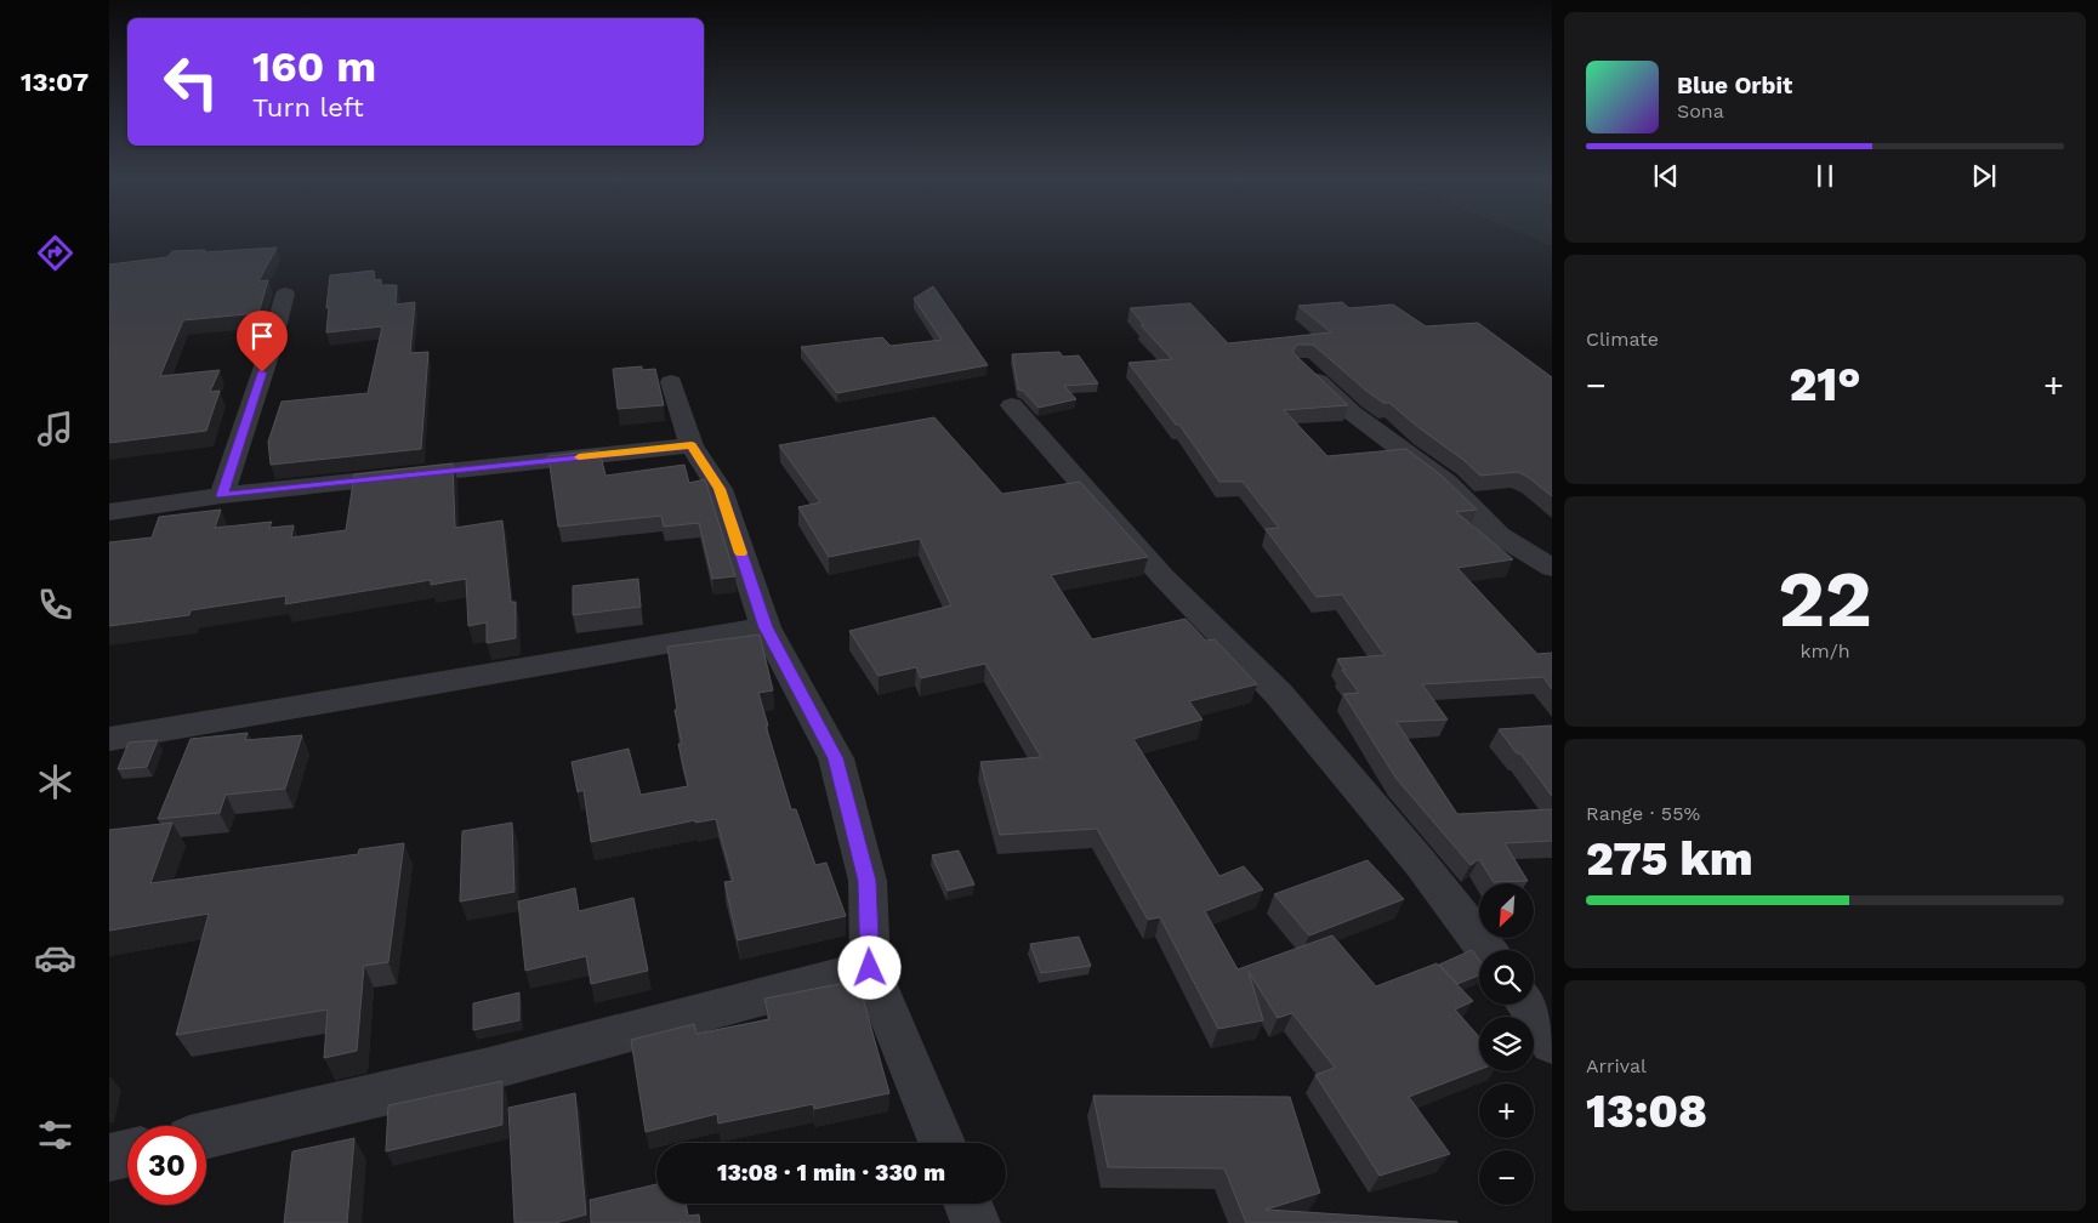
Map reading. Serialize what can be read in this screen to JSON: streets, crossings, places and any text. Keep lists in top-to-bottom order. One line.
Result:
{"north":"bottom left","page":{"tabs":"13:07","turn":["160 m","Turn left"],"song":["Blue Orbit","Sona"],"tile":["Climate",["22","km/h"],["Range · 55%","275 km"],["Arrival","13:08"]],"heat":["−","21°","+"],"map_buttons":["+","−"],"limit":"30","trip":"13:08 · 1 min · 330 m"}}
